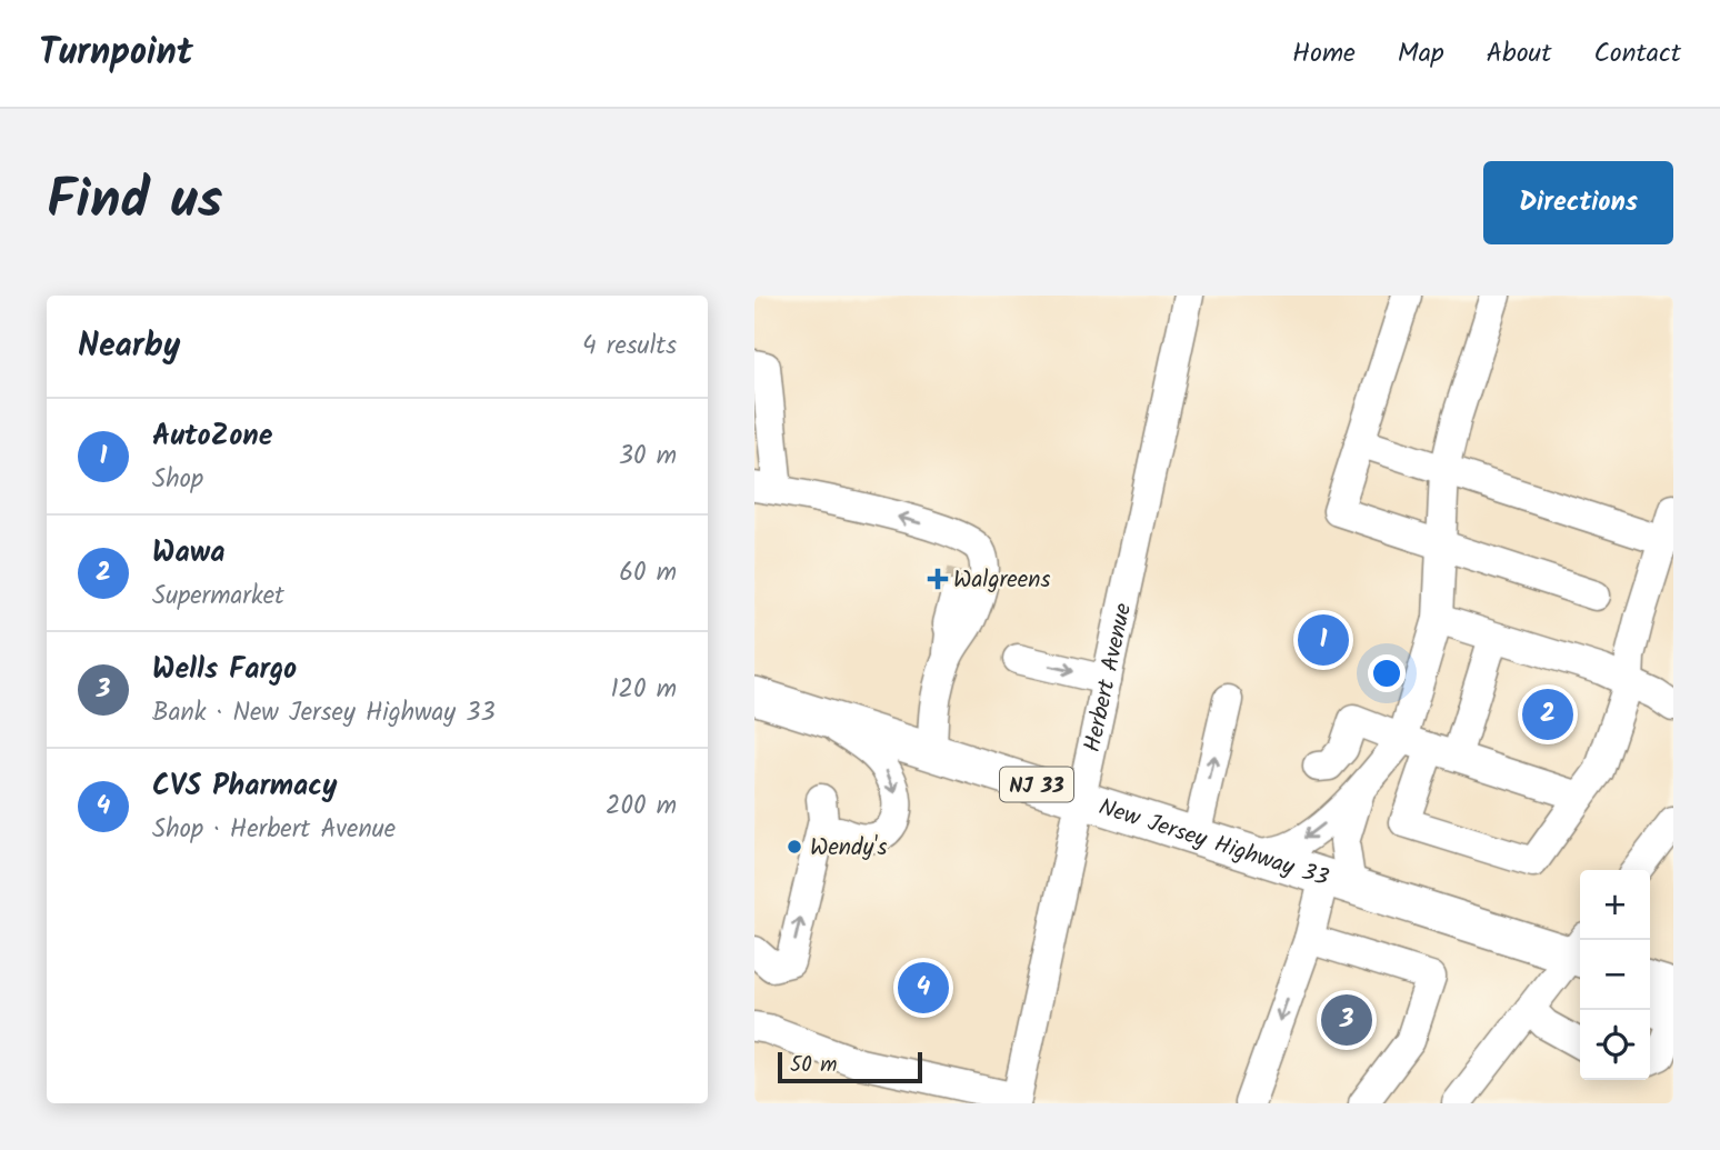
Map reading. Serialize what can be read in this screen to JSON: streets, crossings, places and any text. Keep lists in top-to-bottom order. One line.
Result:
{"streets":{"main road":["NJ 33","New Jersey Highway 33"],"street":["Herbert Avenue"]},"crossings":[["Herbert Avenue","New Jersey Highway 33"]],"places":{"health":["Walgreens"],"other":["Wendy's"]},"scale_bar":"50 m","page":{"header":"Turnpoint","nav":["Home","Map","About","Contact"],"title":"Find us","buttons":"Directions","heading":["Nearby","4 results"],"list":[{"mark":"1","name":"AutoZone","note":"Shop","value":"30 m"},{"mark":"2","name":"Wawa","note":"Supermarket","value":"60 m"},{"mark":"3","name":"Wells Fargo","note":"Bank · New Jersey Highway 33","value":"120 m"},{"mark":"4","name":"CVS Pharmacy","note":"Shop · Herbert Avenue","value":"200 m"}],"pins":["1","2","4","3"],"map_buttons":["+","−"],"scale":"50 m"}}
